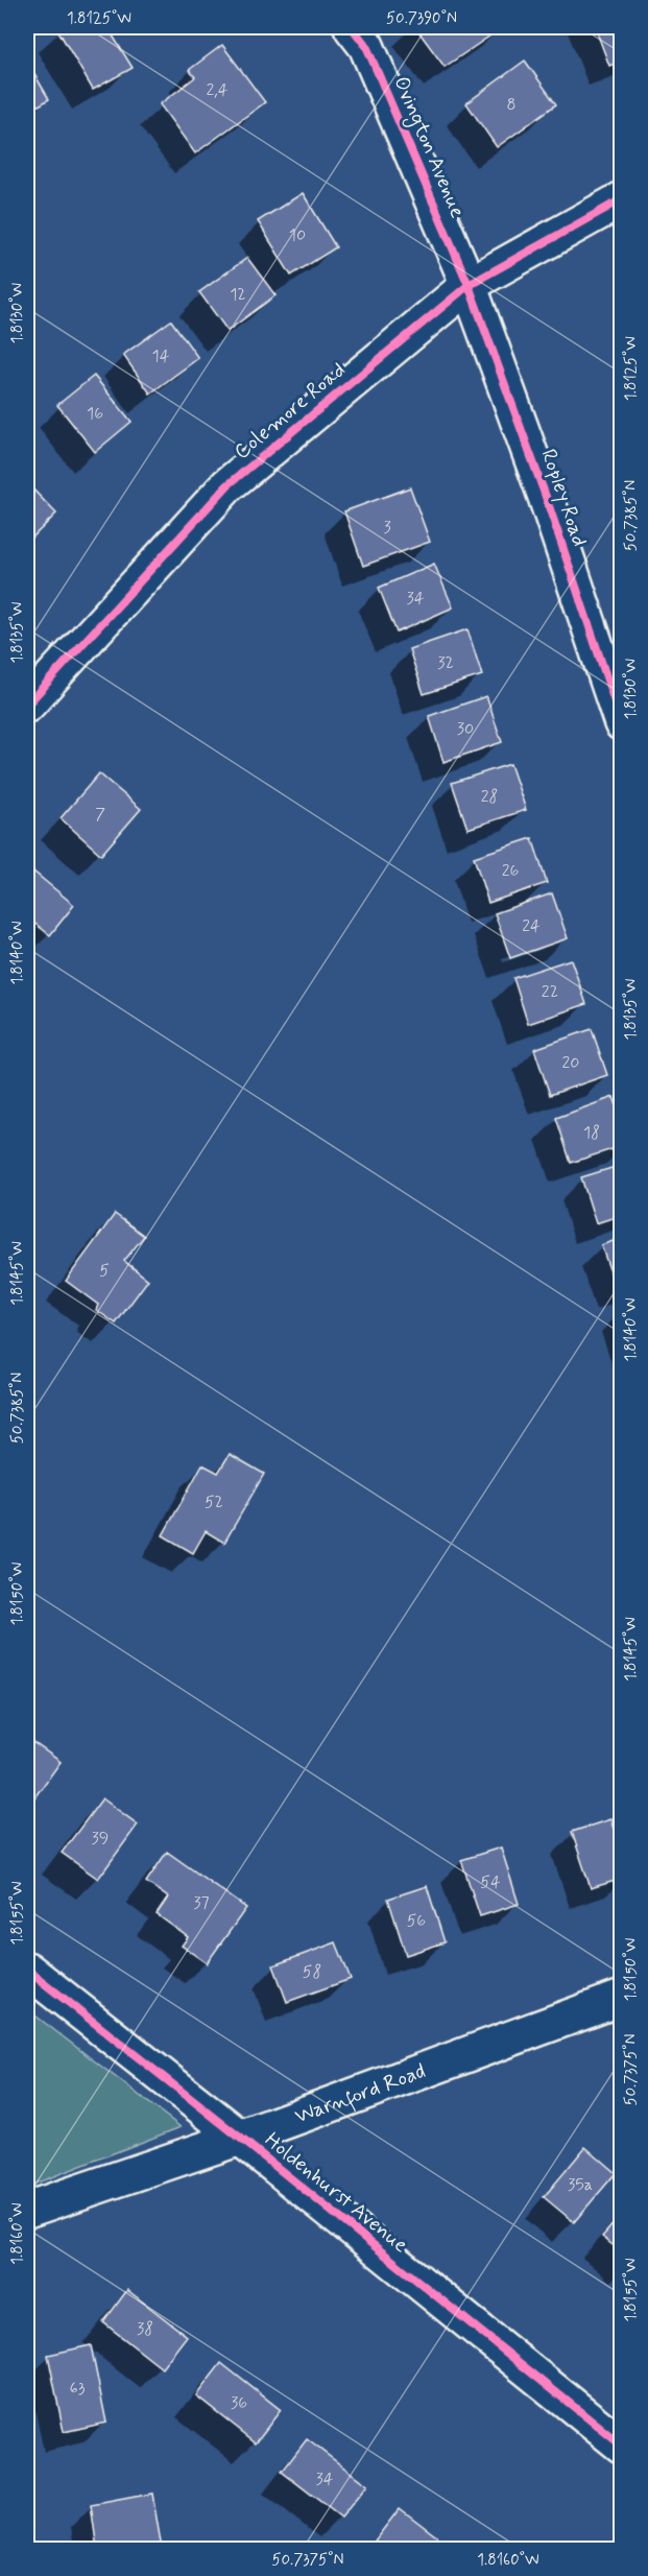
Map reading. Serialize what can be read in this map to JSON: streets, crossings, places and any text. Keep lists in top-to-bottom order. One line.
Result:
{"streets":{"street":["Ovington Avenue","Colemore Road","Ropley Road","Warnford Road","Holdenhurst Avenue"]},"crossings":[["Ovington Avenue","Colemore Road"],["Ovington Avenue","Ropley Road"],["Colemore Road","Ropley Road"],["Warnford Road","Holdenhurst Avenue"]],"house_numbers":["2,4","8","10","12","14","16","3","34","32","30","28","7","26","24","22","20","18","5","52","39","54","37","56","58","35a","38","63","36","34"],"coordinates":["1.8125°W","50.7390°N","1.8130°W","50.7385°N","1.8135°W","1.8140°W","1.8145°W","1.8150°W","1.8155°W","50.7375°N","1.8160°W"]}
